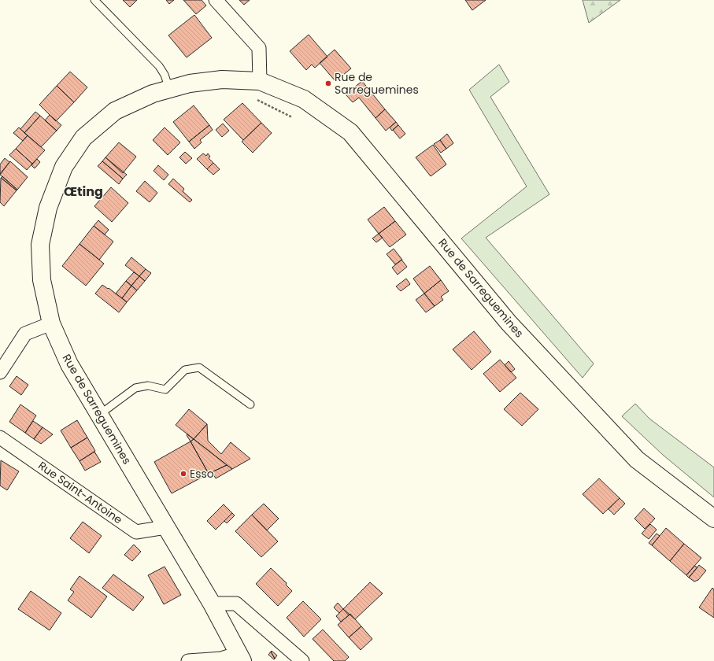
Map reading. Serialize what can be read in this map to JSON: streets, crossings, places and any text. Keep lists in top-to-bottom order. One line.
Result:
{"streets":{"main road":["Rue de Sarreguemines"],"street":["Rue Saint-Antoine"]},"crossings":[["Rue de Sarreguemines","Rue Saint-Antoine"]],"districts":["Œting"],"places":["Rue de Sarreguemines","Esso"]}
